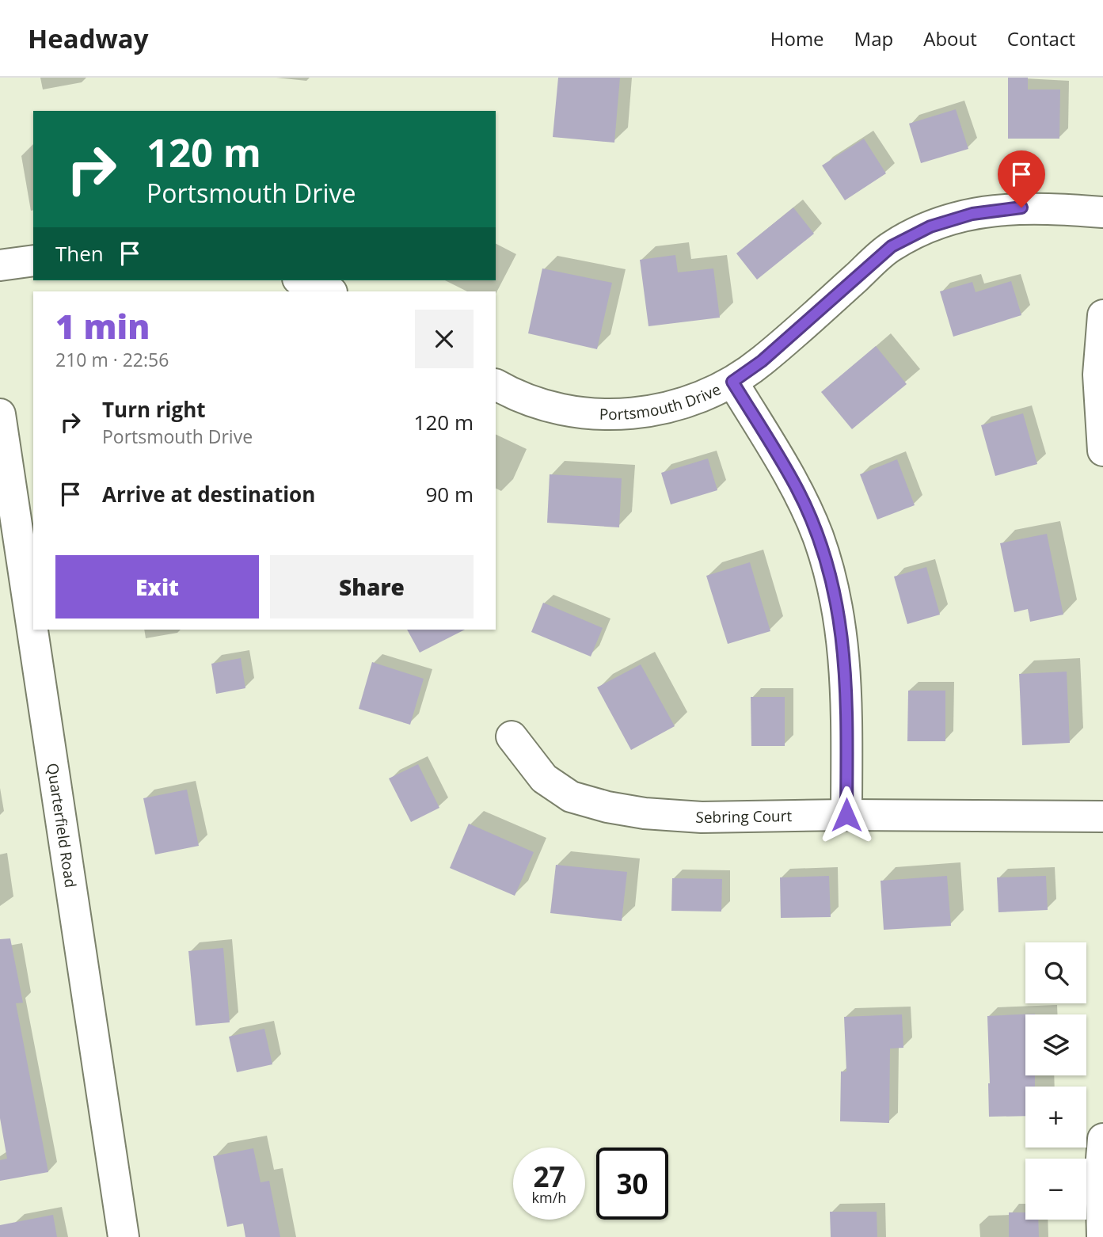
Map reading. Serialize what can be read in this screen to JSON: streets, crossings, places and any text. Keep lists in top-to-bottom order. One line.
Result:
{"streets":{"street":["Portsmouth Drive","Sebring Court","Quarterfield Road"]},"page":{"header":"Headway","nav":["Home","Map","About","Contact"],"turn":["120 m","Portsmouth Drive"],"then":"Then","heading":["1 min","210 m · 22:56"],"list":[{"name":"Turn right","note":"Portsmouth Drive","value":"120 m"},{"name":"Arrive at destination","value":"90 m"}],"buttons":["Exit","Share"],"map_buttons":["+","−"],"speed":"27 km/h","limit":"30"}}
